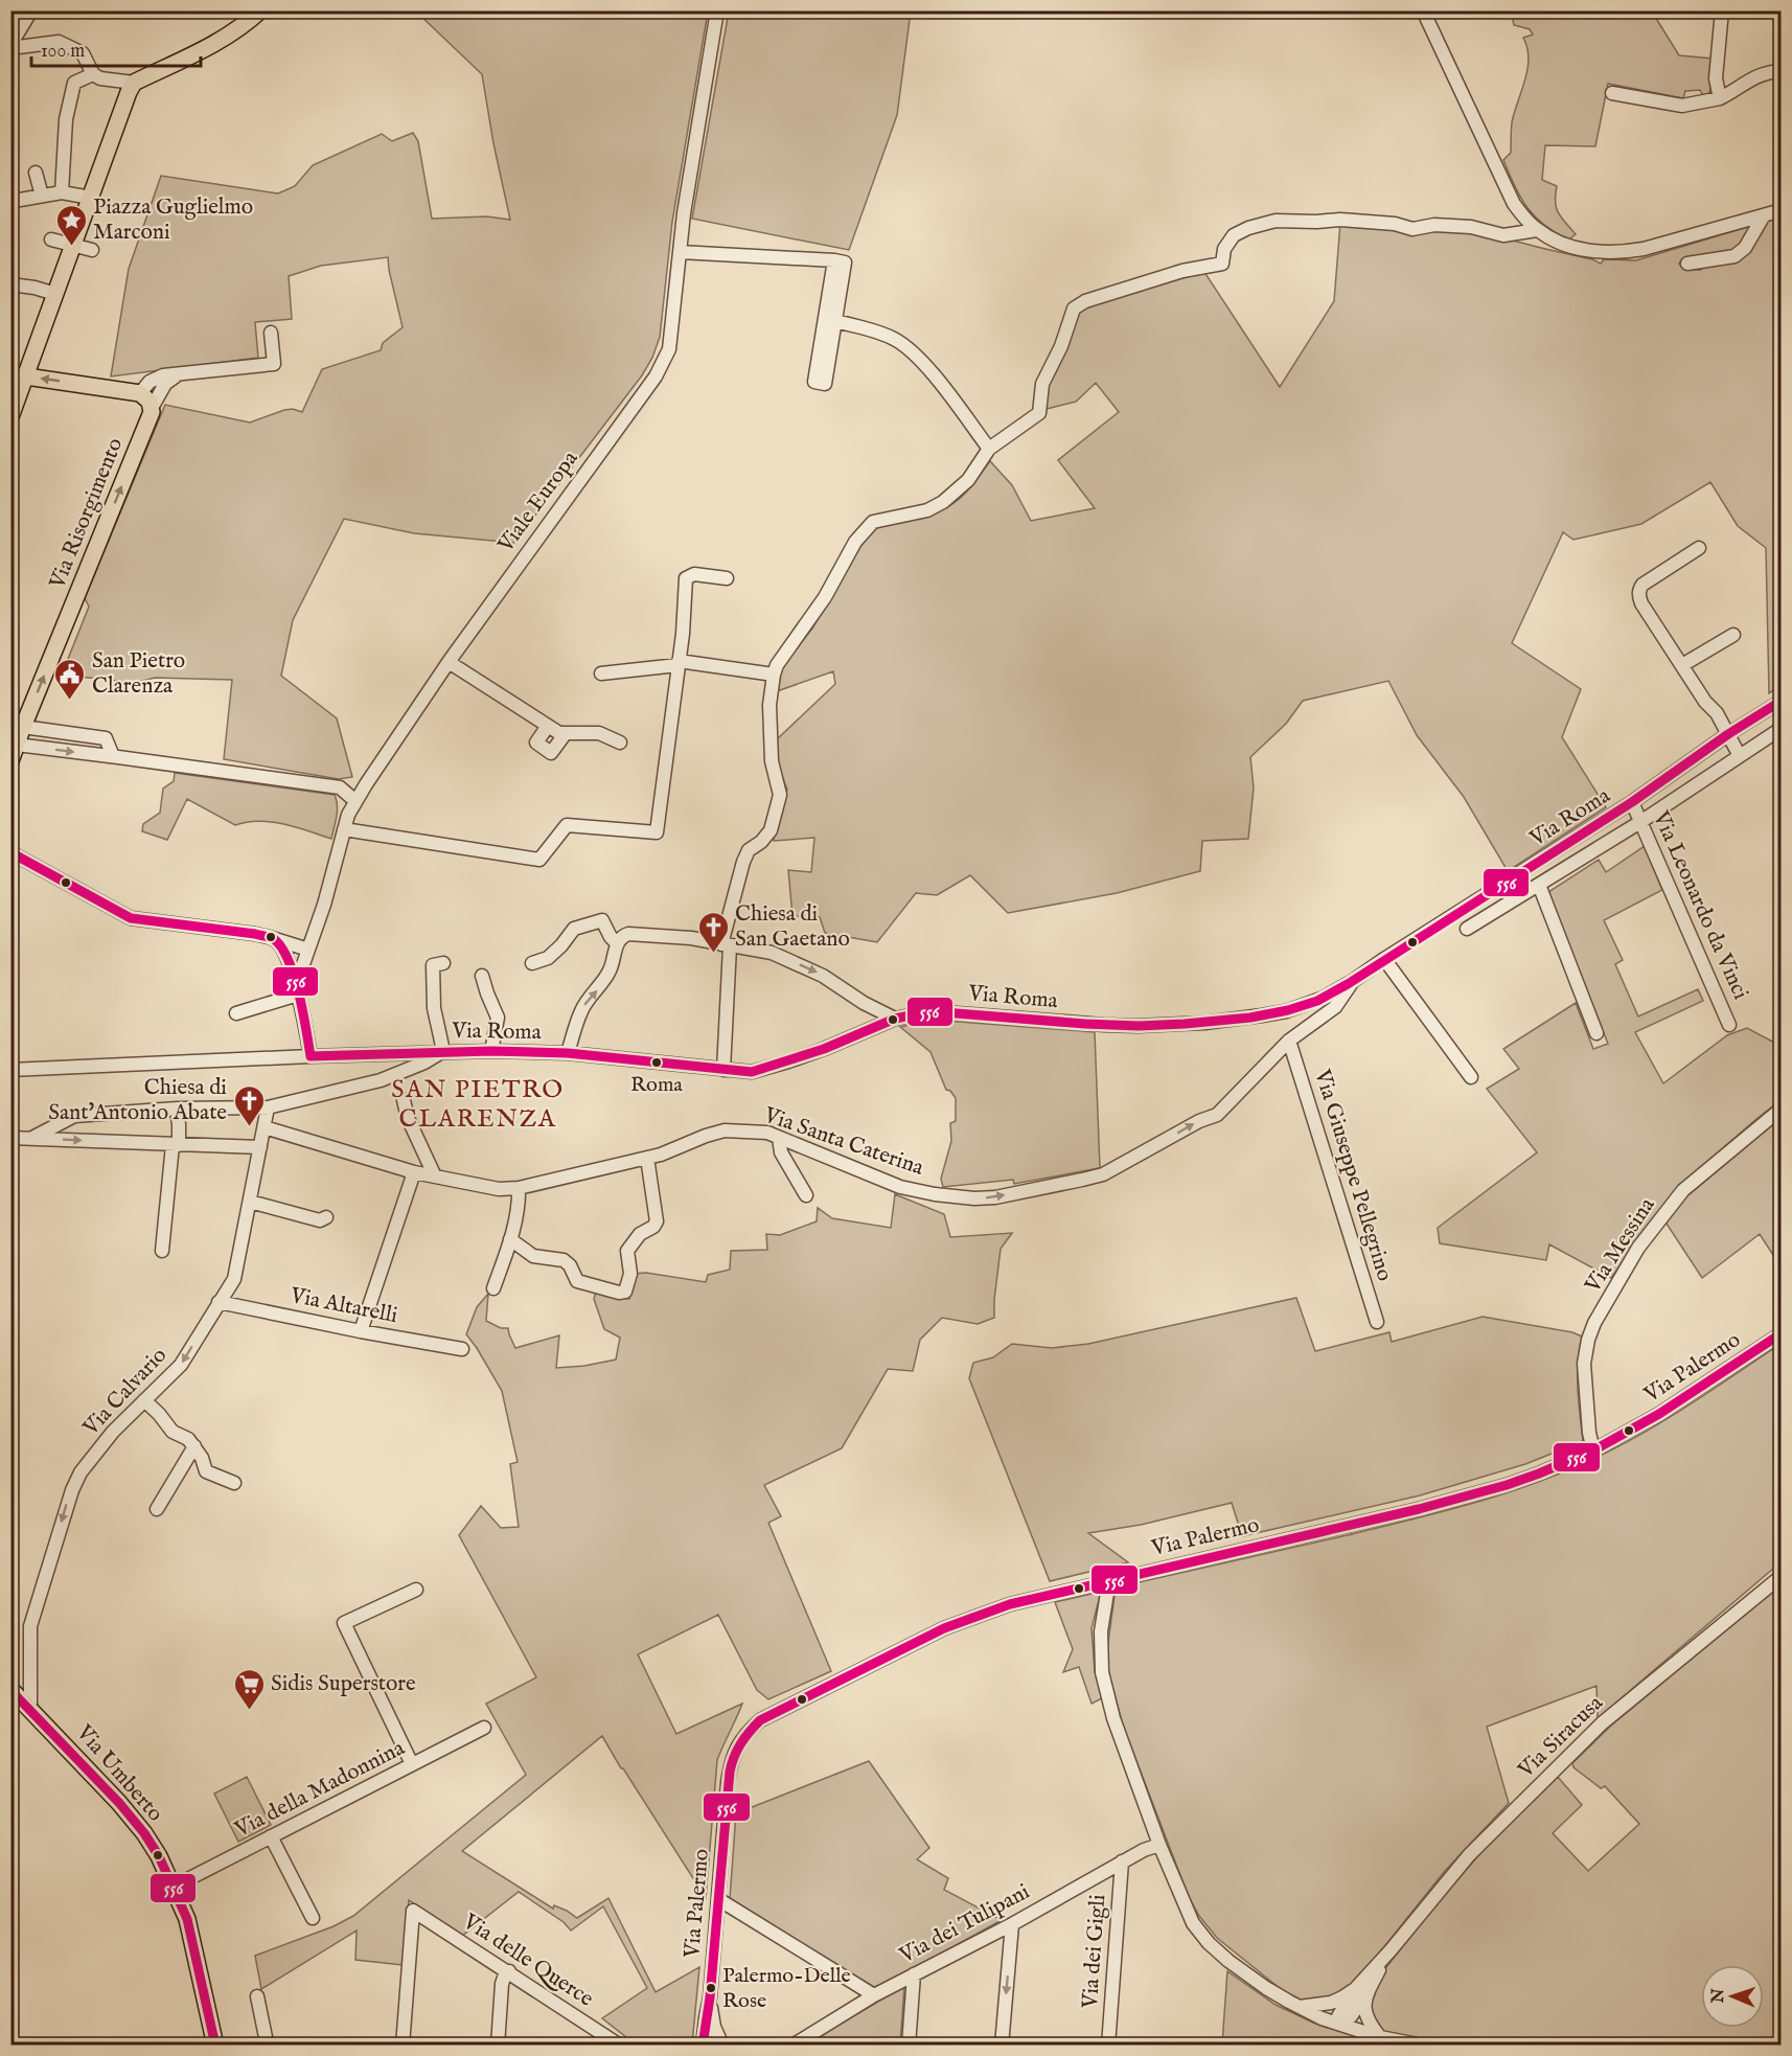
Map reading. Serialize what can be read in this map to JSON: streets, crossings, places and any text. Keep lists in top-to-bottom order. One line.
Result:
{"streets":{"main road":["Via Risorgimento","Via Umberto"],"street":["Viale Europa","Via Roma","Via Leonardo da Vinci","Via Santa Caterina","Via Giuseppe Pellegrino","Via Messina","Via Altarelli","Via Palermo","Via Calvario","Via Siracusa","Via della Madonnina","Via dei Tulipani","Via dei Gigli","Via delle Querce"]},"crossings":[["Via Roma","Via Leonardo da Vinci"],["Via Roma","Via Santa Caterina"],["Via Santa Caterina","Via Giuseppe Pellegrino"],["Via Santa Caterina","Via Calvario"],["Via Messina","Via Palermo"],["Via Altarelli","Via Calvario"],["Via Calvario","Via Umberto"],["Via Umberto","Via della Madonnina"],["Via dei Tulipani","Via dei Gigli"]],"one_way":["Via Risorgimento","Via Santa Caterina","Via Calvario"],"districts":["SAN PIETRO CLARENZA"],"places":{"place":["Piazza Guglielmo Marconi"],"public building":["San Pietro Clarenza"],"church":["Chiesa di San Gaetano","Chiesa di Sant'Antonio Abate"],"other":["Roma","Palermo-Delle Rose"],"supermarket":["Sidis Superstore"]},"lines":["transit line 556"],"scale_bar":"100 m","north":"left"}
